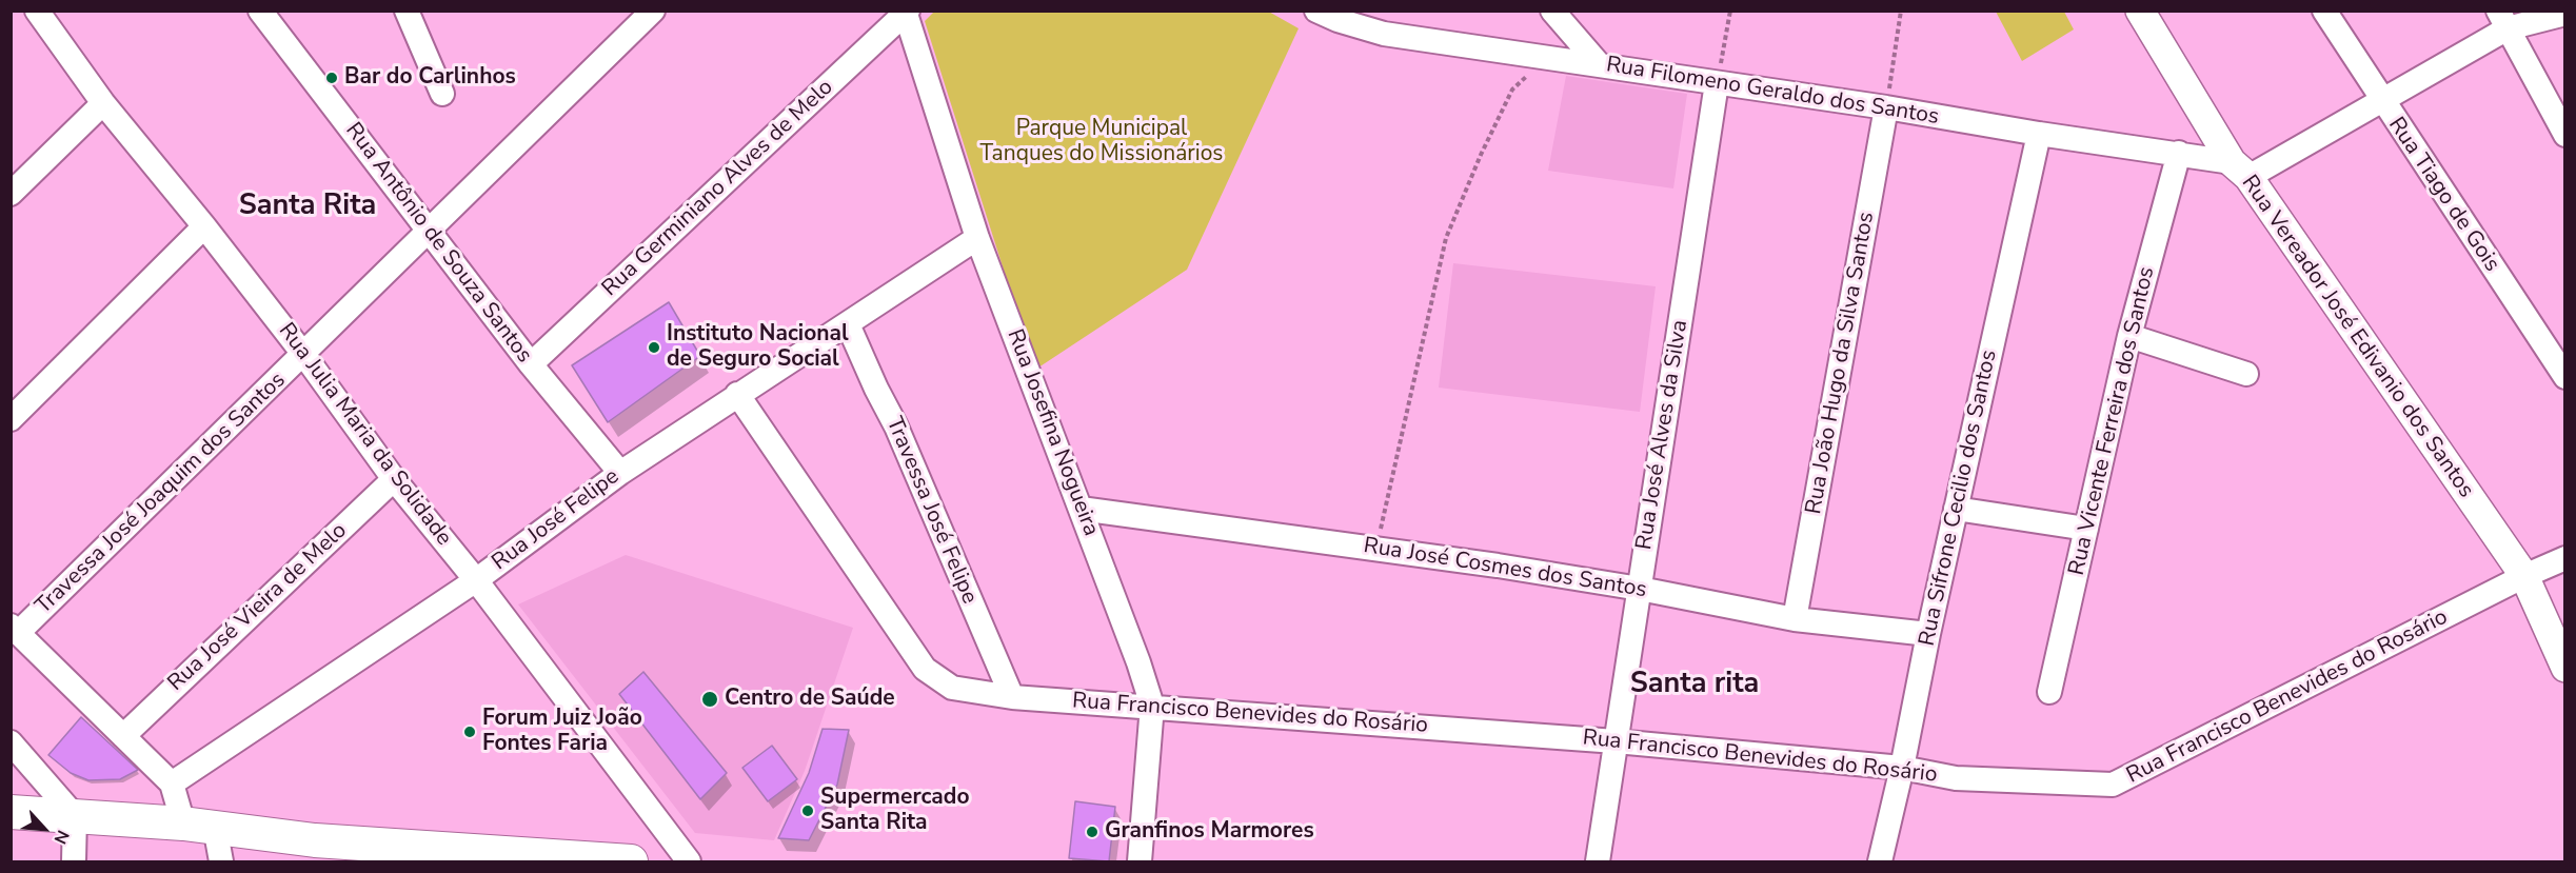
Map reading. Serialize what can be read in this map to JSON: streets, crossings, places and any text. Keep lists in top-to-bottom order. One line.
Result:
{"streets":{"street":["Rua Filomeno Geraldo dos Santos","Rua Germiniano Alves de Melo","Rua Tiago de Gois","Rua Antônio de Souza Santos","Rua Vereador José Edivanio dos Santos","Rua João Hugo da Silva Santos","Rua Vicente Ferreira dos Santos","Rua Josefina Nogueira","Rua Julia Maria da Solidade","Rua José Alves da Silva","Travessa José Joaquim dos Santos","Rua Sifrone Cecilio dos Santos","Travessa José Felipe","Rua José Felipe","Rua José Cosmes dos Santos","Rua José Vieira de Melo","Rua Francisco Benevides do Rosário"]},"crossings":[["Rua Filomeno Geraldo dos Santos","Rua Vereador José Edivanio dos Santos"],["Rua Filomeno Geraldo dos Santos","Rua João Hugo da Silva Santos"],["Rua Filomeno Geraldo dos Santos","Rua Vicente Ferreira dos Santos"],["Rua Filomeno Geraldo dos Santos","Rua José Alves da Silva"],["Rua Filomeno Geraldo dos Santos","Rua Sifrone Cecilio dos Santos"],["Rua Germiniano Alves de Melo","Rua Antônio de Souza Santos"],["Rua Germiniano Alves de Melo","Rua Josefina Nogueira"],["Rua Antônio de Souza Santos","Travessa José Joaquim dos Santos"],["Rua Antônio de Souza Santos","Rua José Felipe"],["Rua Vereador José Edivanio dos Santos","Rua Francisco Benevides do Rosário"],["Rua João Hugo da Silva Santos","Rua José Cosmes dos Santos"],["Rua Josefina Nogueira","Rua José Felipe"],["Rua Josefina Nogueira","Rua José Cosmes dos Santos"],["Rua Josefina Nogueira","Rua Francisco Benevides do Rosário"],["Rua Julia Maria da Solidade","Travessa José Joaquim dos Santos"],["Rua Julia Maria da Solidade","Rua José Felipe"],["Rua Julia Maria da Solidade","Rua José Vieira de Melo"],["Rua José Alves da Silva","Rua José Cosmes dos Santos"],["Rua José Alves da Silva","Rua Francisco Benevides do Rosário"],["Rua Sifrone Cecilio dos Santos","Rua José Cosmes dos Santos"],["Rua Sifrone Cecilio dos Santos","Rua Francisco Benevides do Rosário"],["Travessa José Felipe","Rua José Felipe"],["Travessa José Felipe","Rua Francisco Benevides do Rosário"],["Rua José Felipe","Rua Francisco Benevides do Rosário"]],"districts":["Santa Rita","Santa rita"],"parks":["Parque Municipal Tanques do Missionários"],"places":["Bar do Carlinhos","Instituto Nacional de Seguro Social","Centro de Saúde","Forum Juiz João Fontes Faria","Supermercado Santa Rita","Granfinos Marmores"],"north":"bottom right"}
